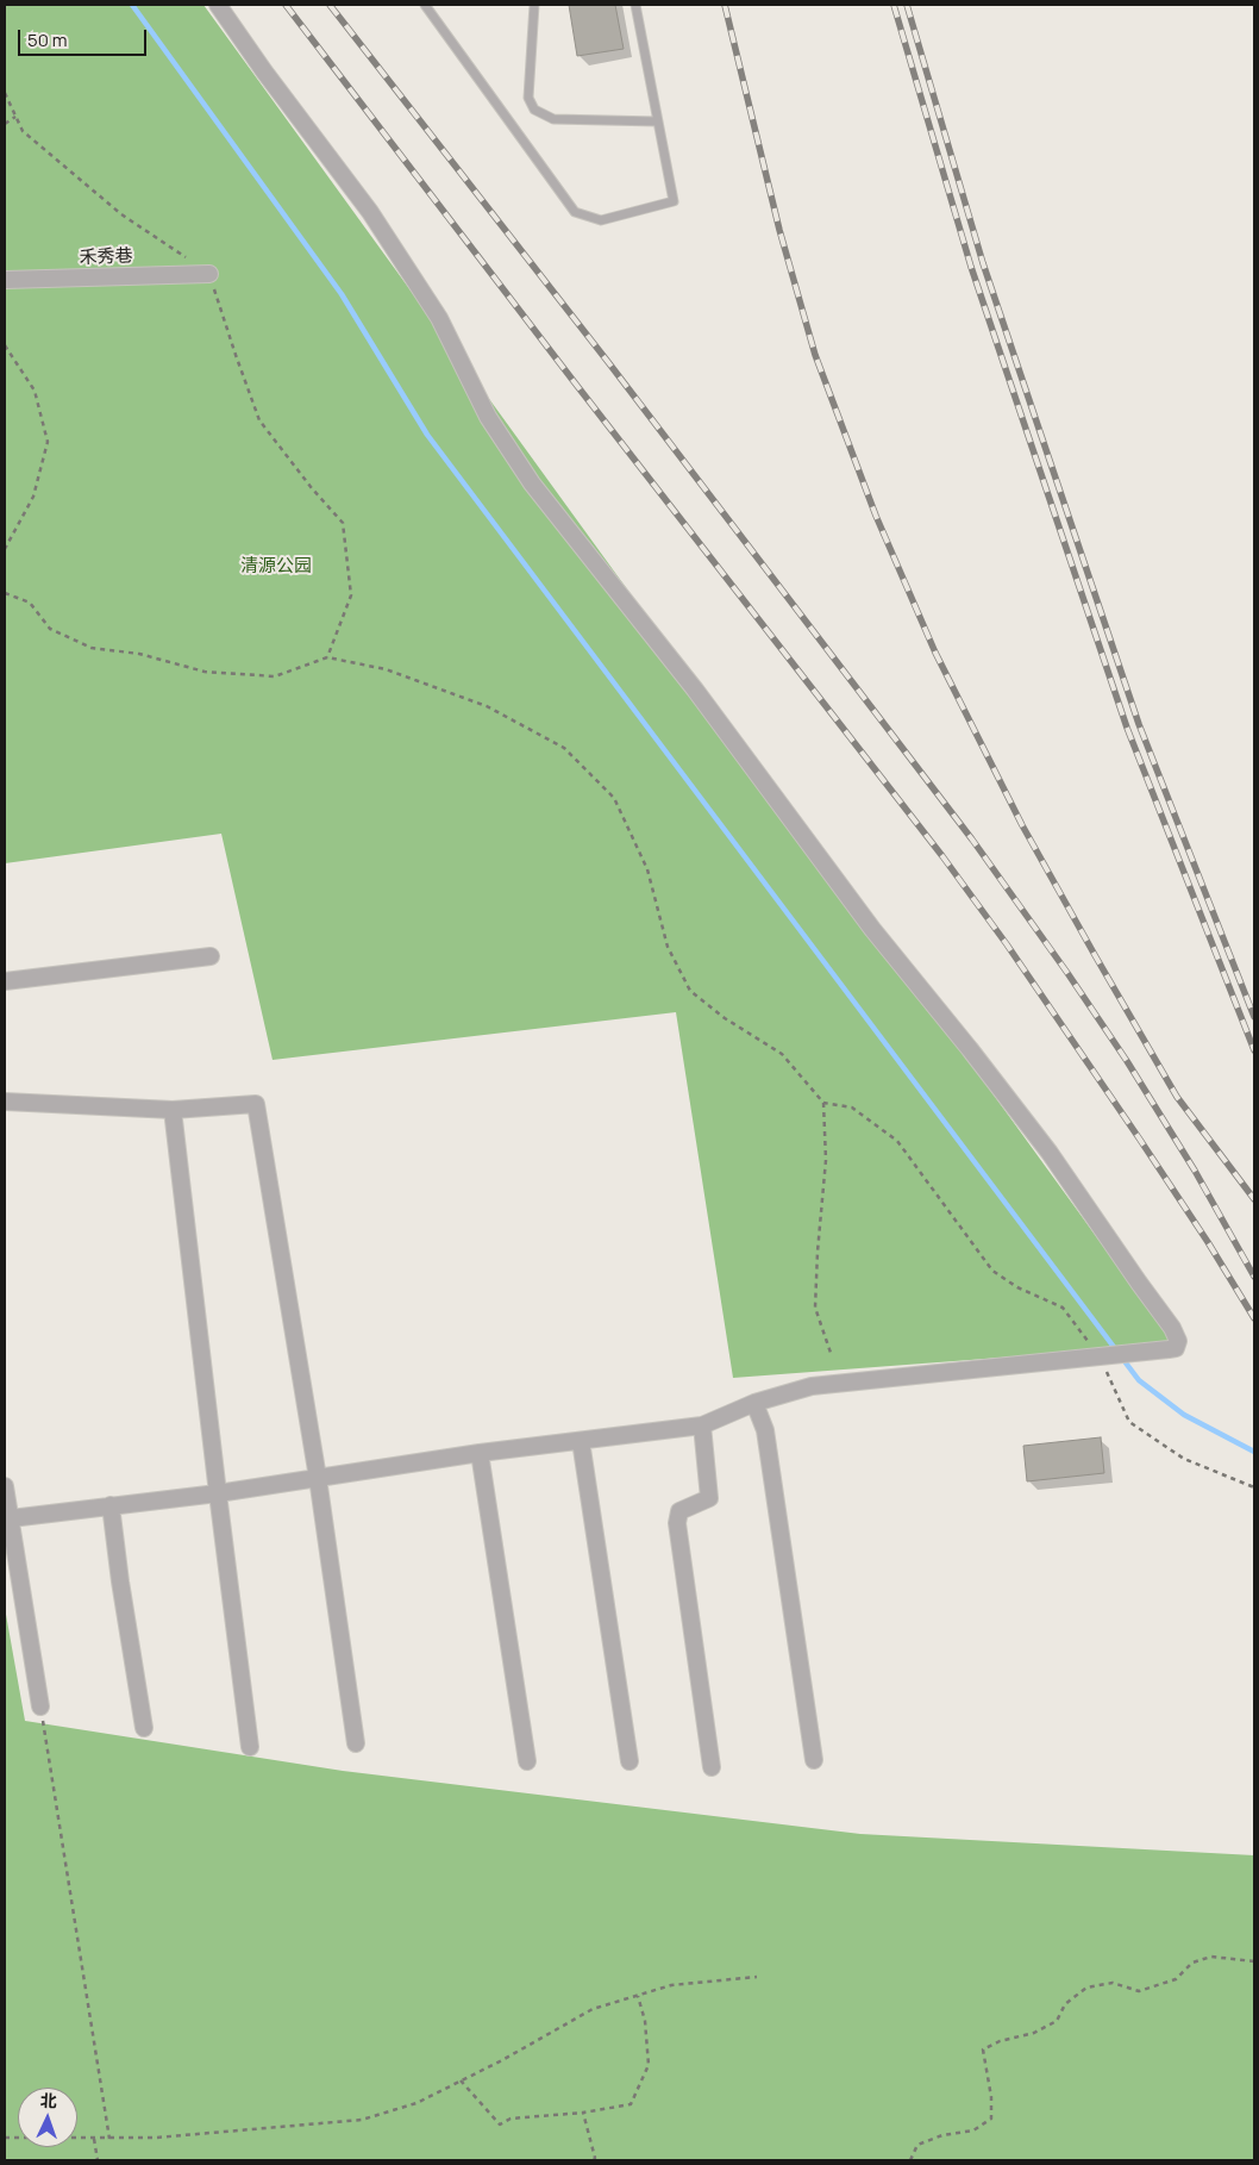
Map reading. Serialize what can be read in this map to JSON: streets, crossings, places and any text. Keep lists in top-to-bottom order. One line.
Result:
{"streets":{"street":["禾秀巷"]},"parks":["清源公园"],"scale_bar":"50 m","north":"top"}
